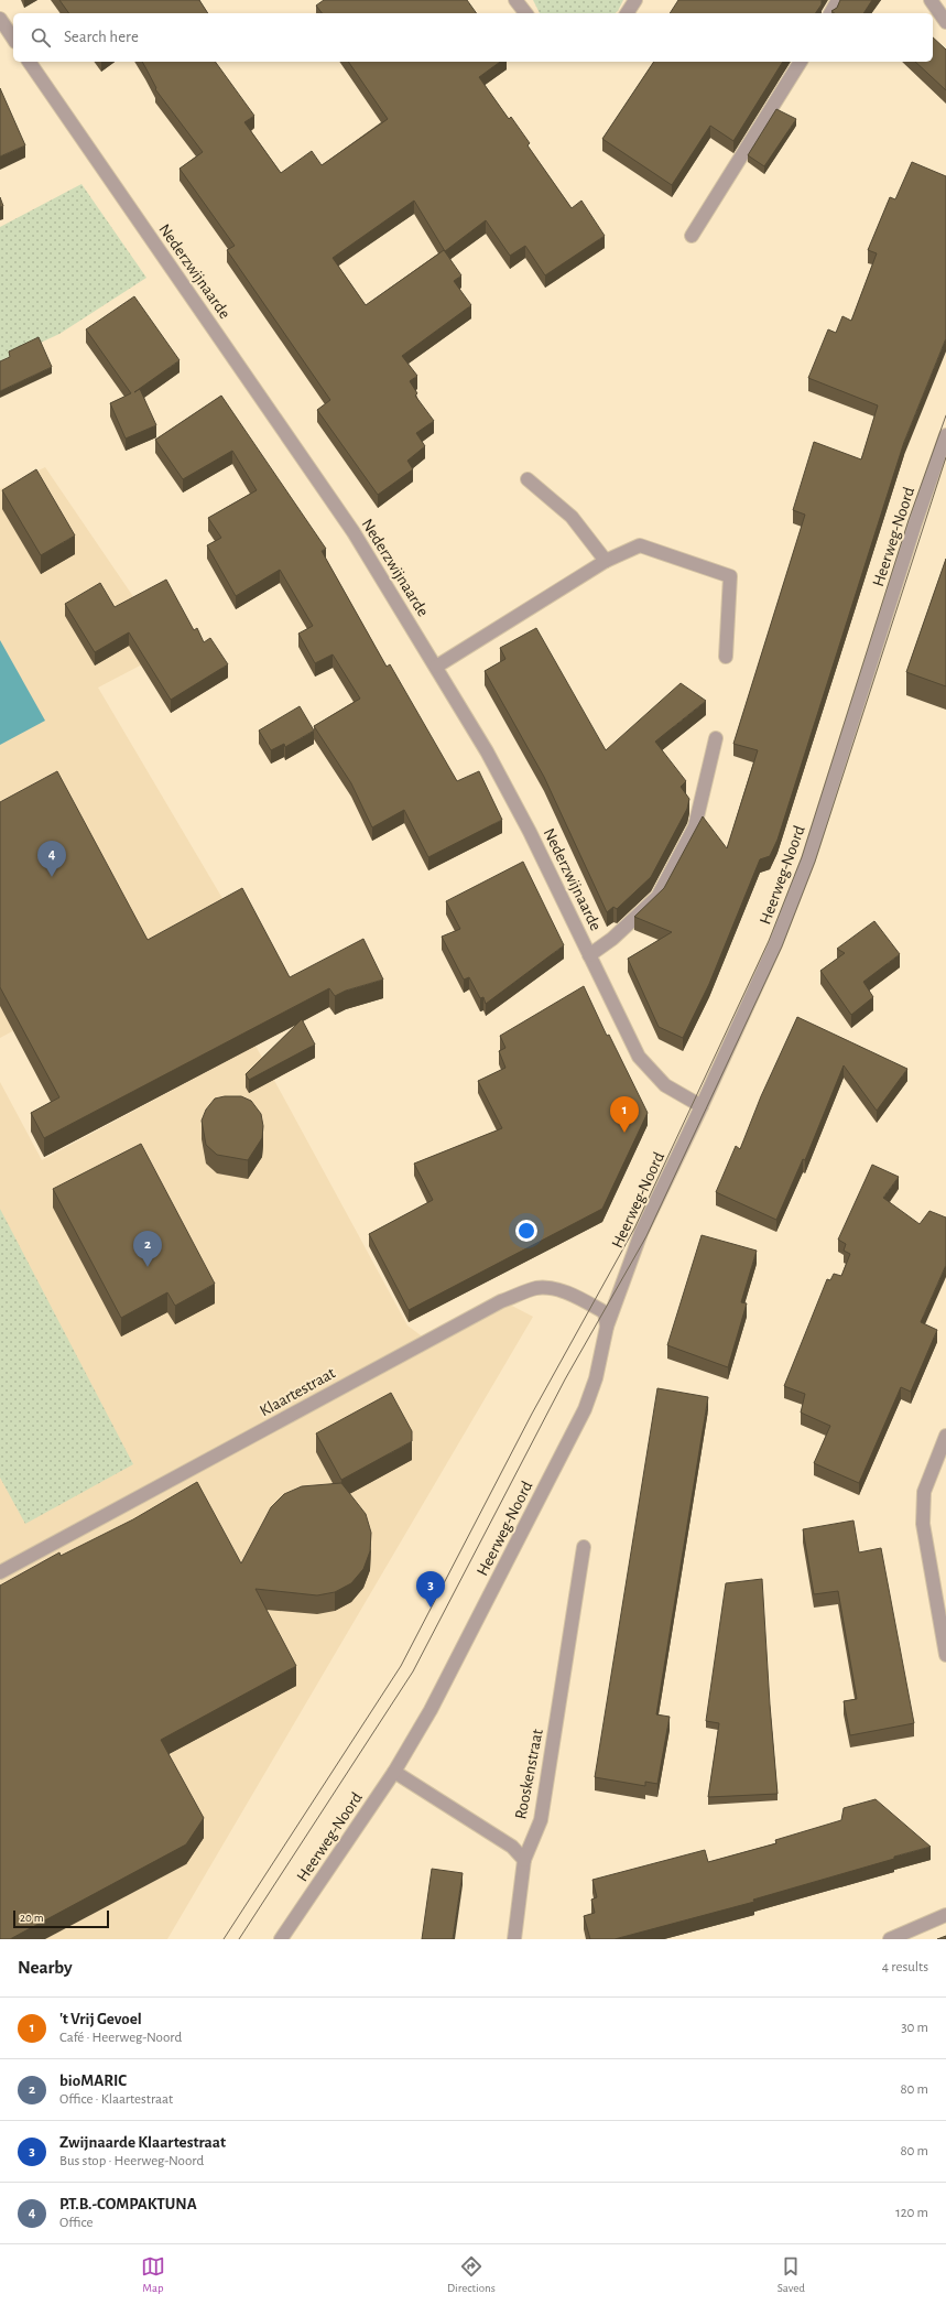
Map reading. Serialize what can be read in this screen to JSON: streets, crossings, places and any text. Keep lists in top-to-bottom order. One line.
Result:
{"streets":{"street":["Nederzwijnaarde","Heerweg-Noord","Klaartestraat","Rooskenstraat"]},"crossings":[["Nederzwijnaarde","Heerweg-Noord"],["Heerweg-Noord","Klaartestraat"],["Heerweg-Noord","Rooskenstraat"]],"scale_bar":"20 m","page":{"search":"Search here","pins":["4","1","2","3"],"scale":"20 m","heading":["Nearby","4 results"],"list":[{"mark":"1","name":"'t Vrij Gevoel","note":"Café · Heerweg-Noord","value":"30 m"},{"mark":"2","name":"bioMARIC","note":"Office · Klaartestraat","value":"80 m"},{"mark":"3","name":"Zwijnaarde Klaartestraat","note":"Bus stop · Heerweg-Noord","value":"80 m"},{"mark":"4","name":"P.T.B.-COMPAKTUNA","note":"Office","value":"120 m"}],"nav":["Map","Directions","Saved"]}}
